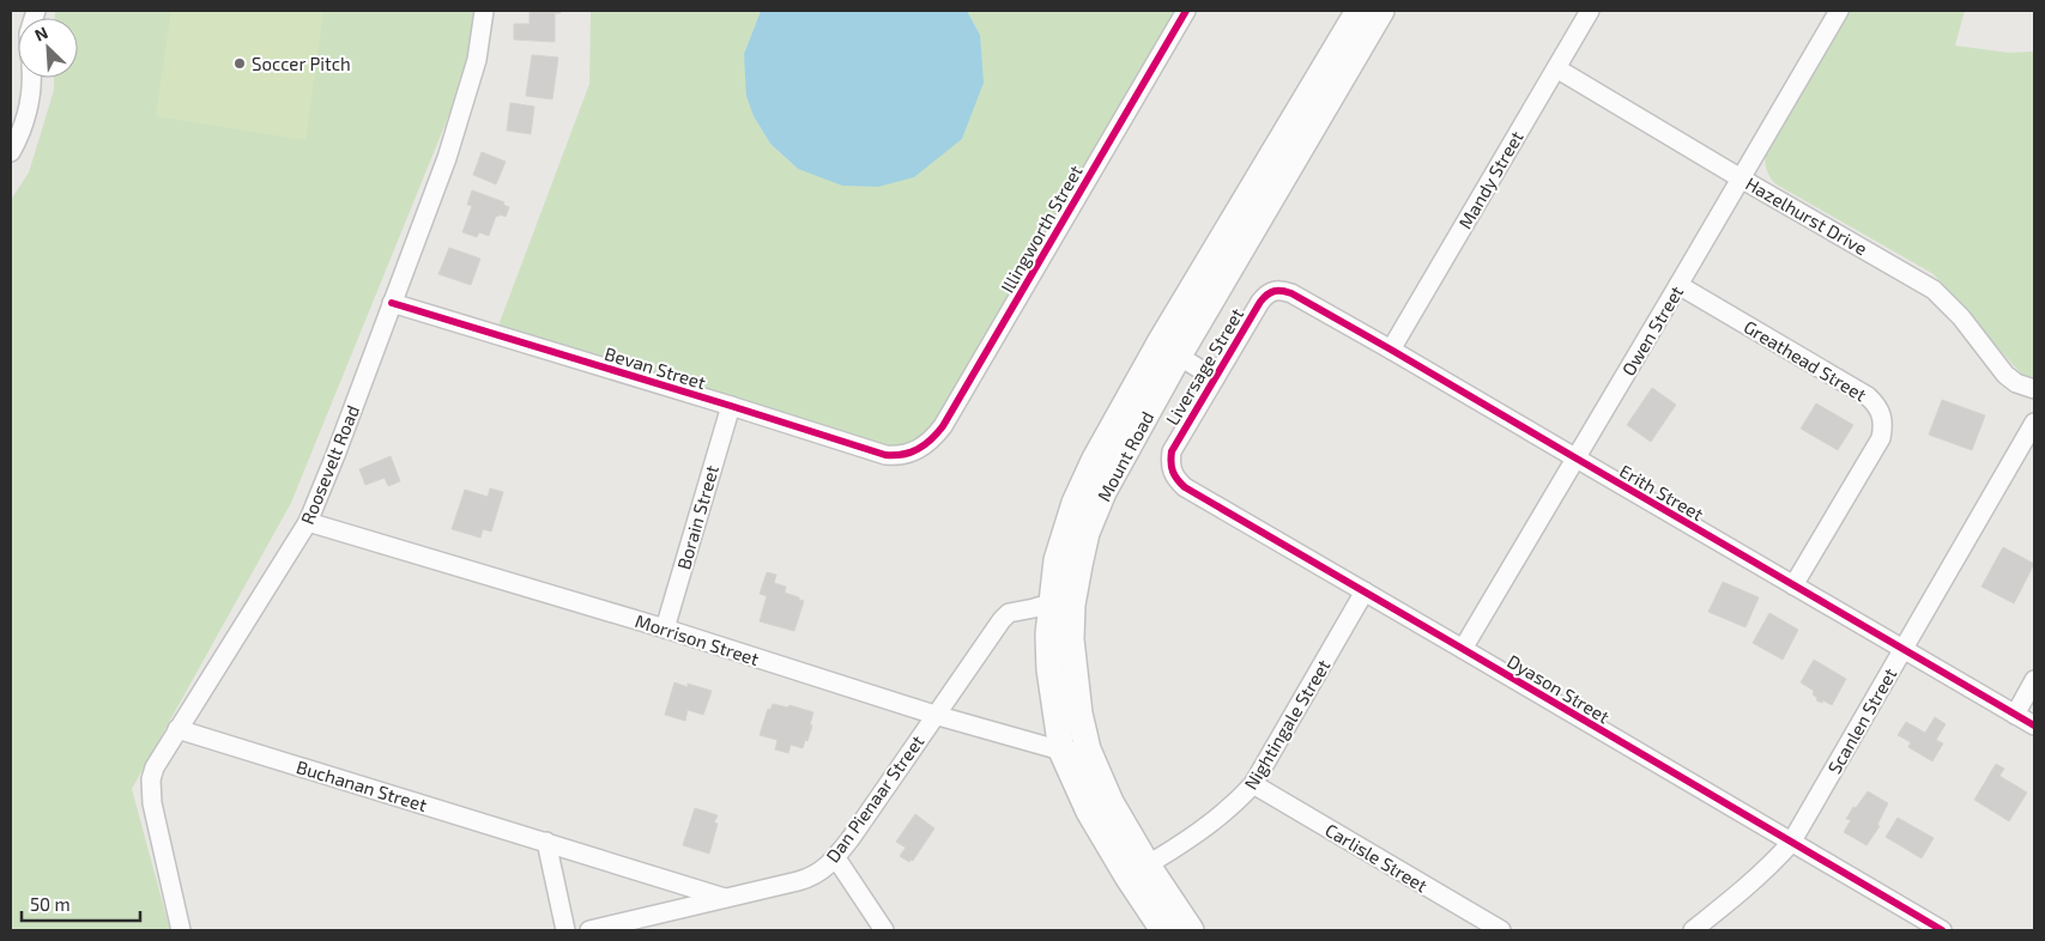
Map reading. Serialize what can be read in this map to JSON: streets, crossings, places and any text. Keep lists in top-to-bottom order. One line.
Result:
{"streets":{"main road":["Mount Road"],"street":["Mandy Street","Hazelhurst Drive","Illingworth Street","Owen Street","Greathead Street","Liversage Street","Bevan Street","Roosevelt Road","Erith Street","Borain Street","Morrison Street","Dyason Street","Scanlen Street","Nightingale Street","Buchanan Street","Dan Pienaar Street","Carlisle Street"]},"crossings":[["Mandy Street","Hazelhurst Drive"],["Mandy Street","Erith Street"],["Hazelhurst Drive","Owen Street"],["Illingworth Street","Bevan Street"],["Owen Street","Greathead Street"],["Owen Street","Erith Street"],["Owen Street","Dyason Street"],["Greathead Street","Erith Street"],["Liversage Street","Mount Road"],["Liversage Street","Erith Street"],["Liversage Street","Dyason Street"],["Bevan Street","Roosevelt Road"],["Bevan Street","Borain Street"],["Mount Road","Morrison Street"],["Mount Road","Nightingale Street"],["Mount Road","Dan Pienaar Street"],["Roosevelt Road","Morrison Street"],["Roosevelt Road","Buchanan Street"],["Erith Street","Scanlen Street"],["Borain Street","Morrison Street"],["Morrison Street","Dan Pienaar Street"],["Dyason Street","Scanlen Street"],["Dyason Street","Nightingale Street"],["Nightingale Street","Carlisle Street"],["Buchanan Street","Dan Pienaar Street"]],"places":["Soccer Pitch"],"scale_bar":"50 m","north":"top left"}
